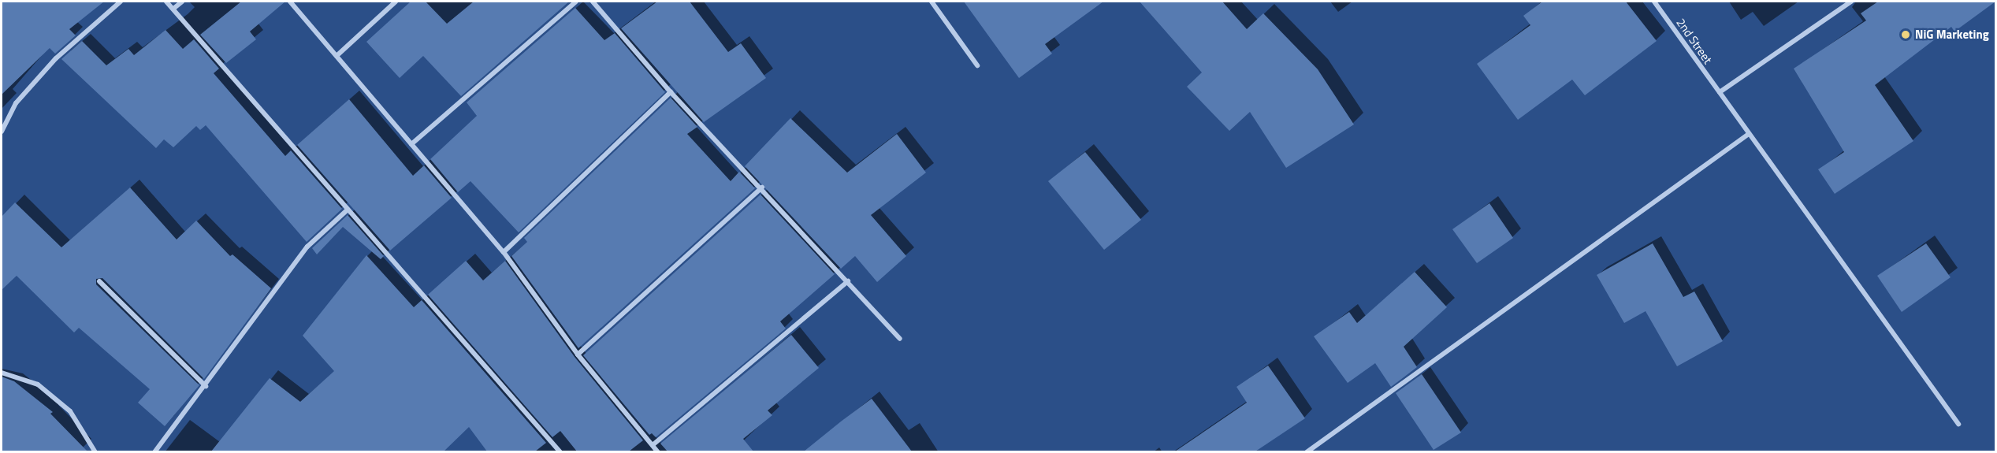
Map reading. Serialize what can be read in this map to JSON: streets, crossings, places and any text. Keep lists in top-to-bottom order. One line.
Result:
{"streets":{"street":["2nd Street"]},"places":["NiG Marketing"]}
